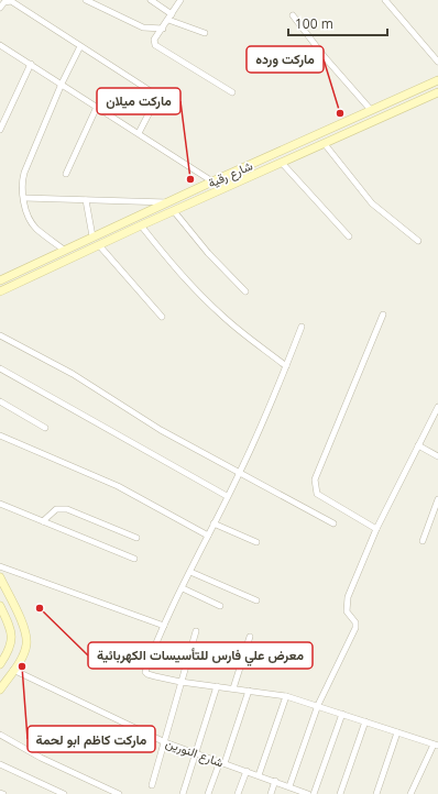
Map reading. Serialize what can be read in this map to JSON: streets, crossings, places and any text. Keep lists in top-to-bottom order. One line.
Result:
{"streets":{"street":["شارع رقية","شارع النورين"]},"places":["ماركت ورده","ماركت ميلان","معرض علي فارس للتأسيسات الكهربائية","ماركت كاظم ابو لحمة"],"scale_bar":"100 m"}
